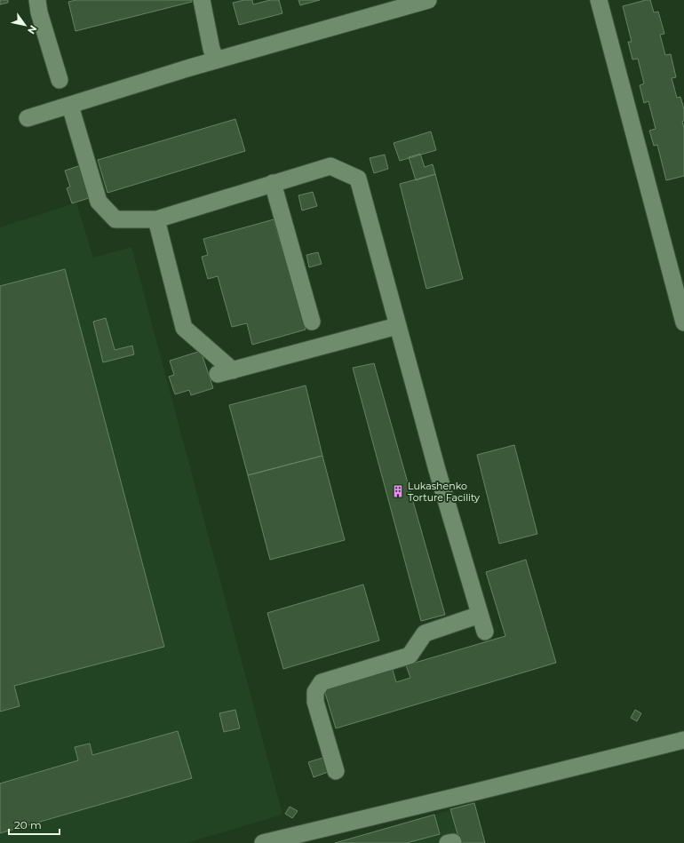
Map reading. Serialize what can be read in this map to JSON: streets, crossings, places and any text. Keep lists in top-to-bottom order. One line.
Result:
{"places":{"building":["Lukashenko Torture Facility"]},"scale_bar":"20 m","north":"bottom right"}
